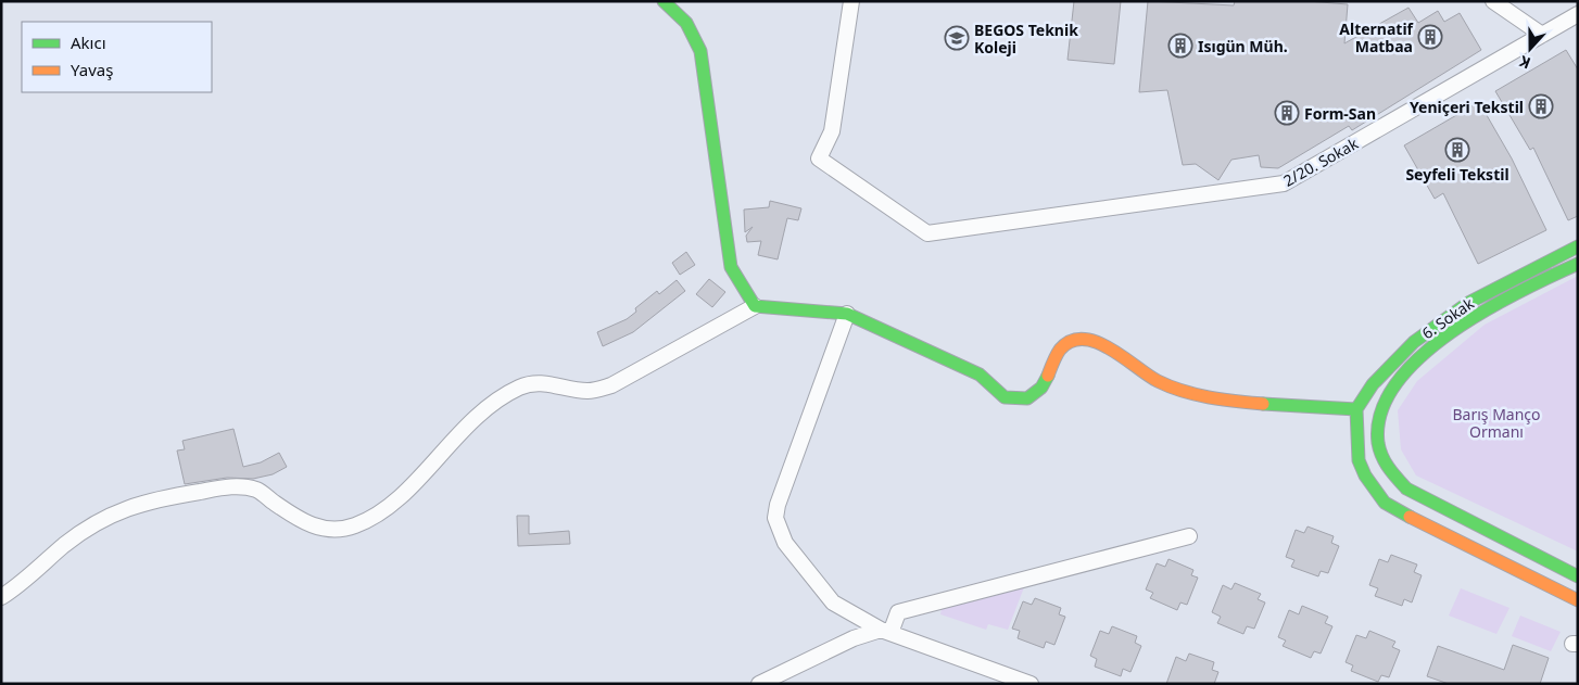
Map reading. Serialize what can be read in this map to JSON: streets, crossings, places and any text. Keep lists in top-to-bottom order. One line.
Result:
{"streets":{"main road":["6. Sokak"],"street":["2/20. Sokak"]},"parks":["Barış Manço Ormanı"],"places":{"building":["Alternatif Matbaa","Isıgün Müh.","Yeniçeri Tekstil","Form-San","Seyfeli Tekstil"],"school or university":["BEGOS Teknik Koleji"]},"legend":["Akıcı","Yavaş"],"north":"bottom"}
